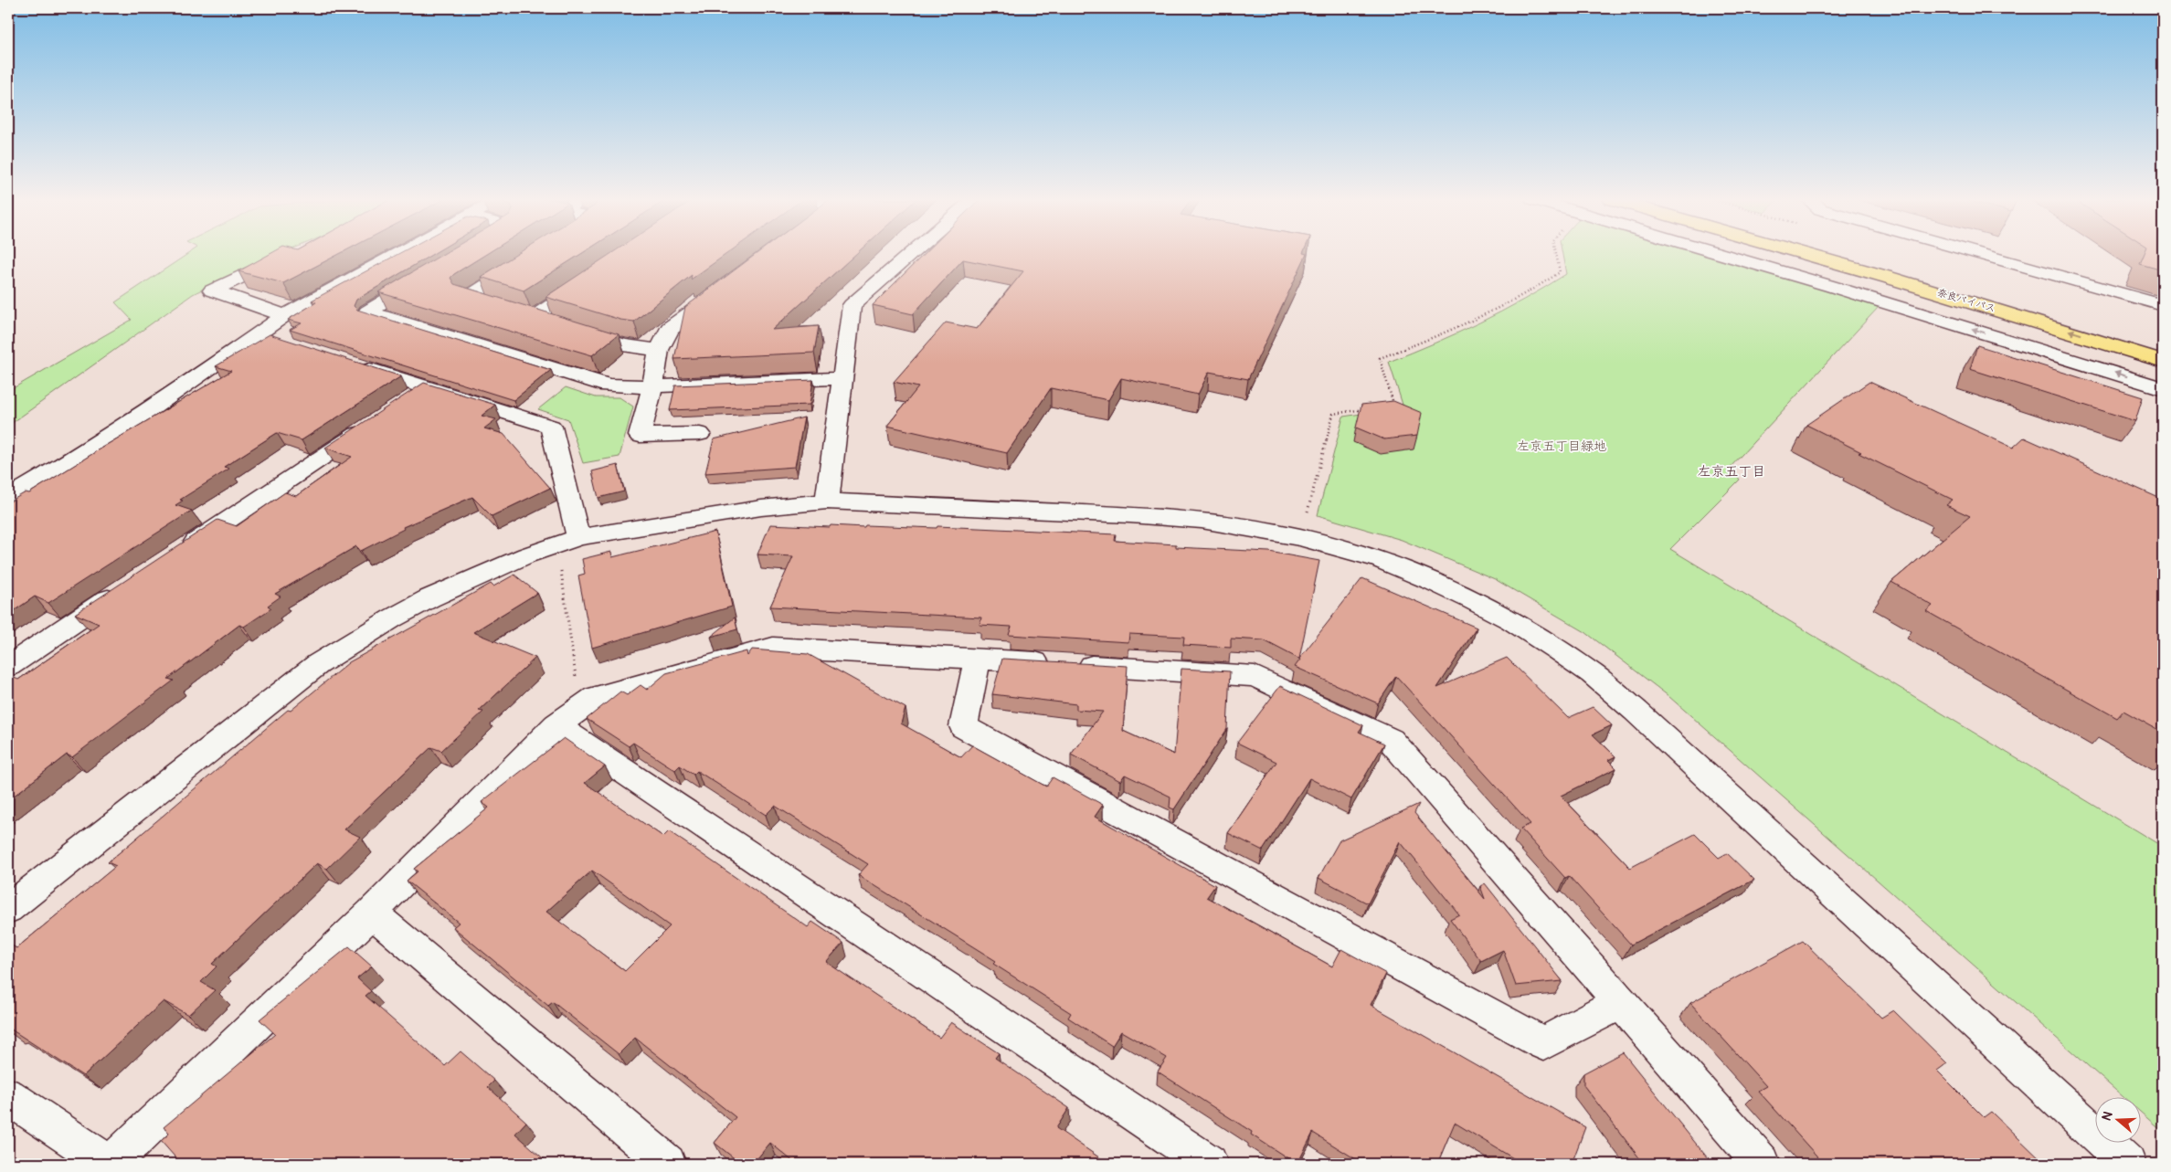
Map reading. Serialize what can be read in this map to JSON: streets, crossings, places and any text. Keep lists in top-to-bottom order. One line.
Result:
{"streets":{"highway":["奈良バイパス"]},"districts":["左京五丁目"],"parks":["左京五丁目緑地"],"north":"left"}
